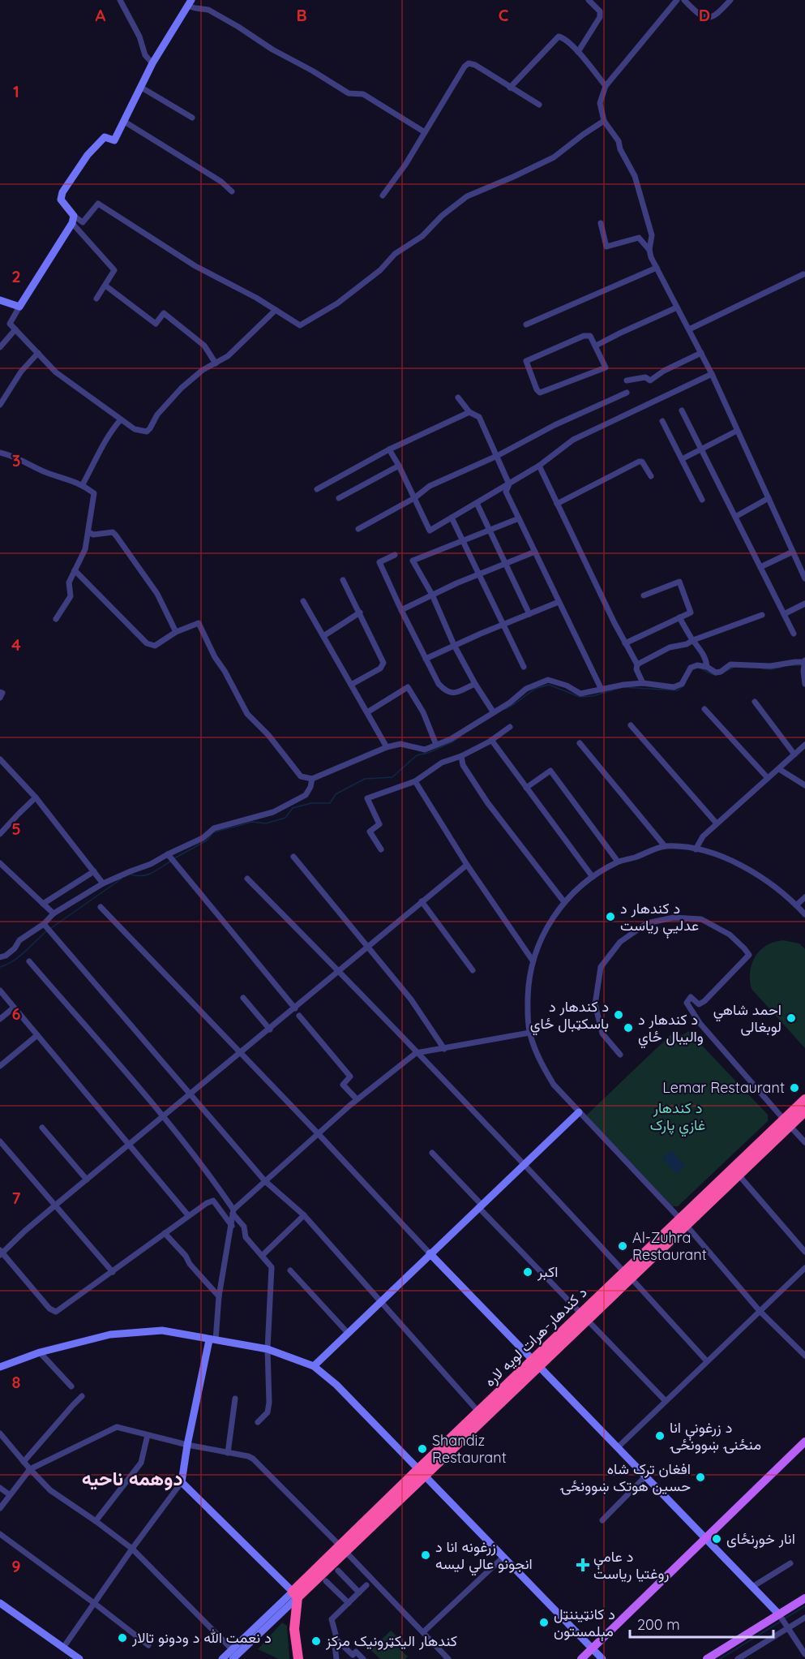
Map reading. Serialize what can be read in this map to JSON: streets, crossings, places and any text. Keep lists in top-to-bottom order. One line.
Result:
{"streets":{"highway":["د کندهار-هرات لويه لاره"]},"districts":["دوهمه ناحیه"],"parks":["د کندهار غازي پارک"],"places":{"other":["د کندهار د عدلیې رياست","د کندهار د باسکټبال ځاي","احمد شاهي لوبغالی","د کندهار د واليبال ځاي","Lemar Restaurant","Al-Zuhra Restaurant","اکبر","د زرغونې انا منځنۍ ښوونځۍ","Shandiz Restaurant","افغان ترک شاه حسین هوتک ښوونځۍ","انار خوړنځای","زرغونه انا د انجونو عالي لیسه","د کانټيننټل مېلمستون","د نعمت الله د ودونو تالار","کندهار الیکټرونیک مرکز"],"health":["د عامې روغتیا ریاست"]},"scale_bar":"200 m","grid":{"columns":["A","B","C","D"],"rows":["1","2","3","4","5","6","7","8","9"]}}
